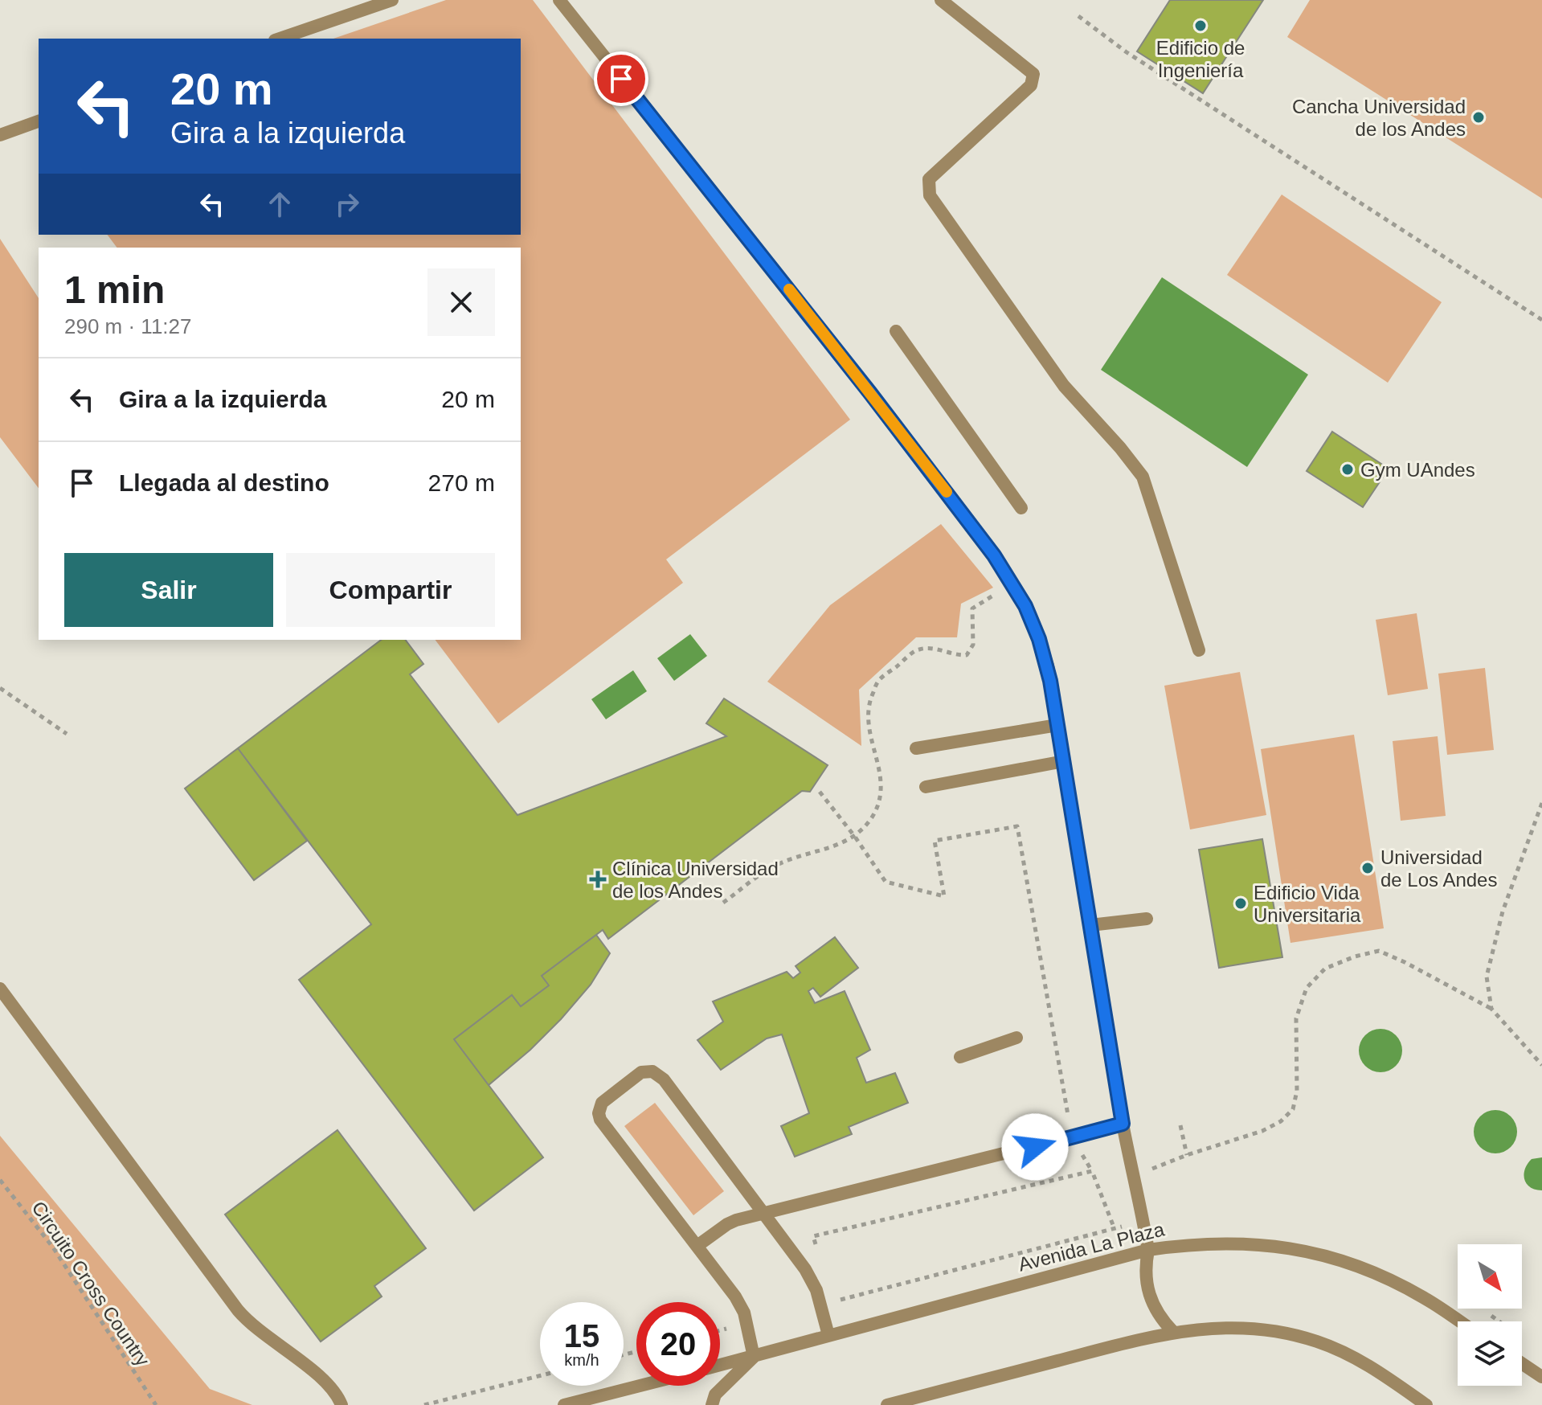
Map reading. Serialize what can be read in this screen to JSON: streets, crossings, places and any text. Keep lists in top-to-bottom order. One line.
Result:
{"streets":{"street":["Avenida La Plaza"],"path":["Circuito Cross Country"]},"places":{"other":["Edificio de Ingeniería","Cancha Universidad de los Andes","Gym UAndes","Universidad de Los Andes","Edificio Vida Universitaria"],"health":["Clínica Universidad de los Andes"]},"north":"bottom right","page":{"turn":["20 m","Gira a la izquierda"],"heading":["1 min","290 m · 11:27"],"list":[{"name":"Gira a la izquierda","value":"20 m"},{"name":"Llegada al destino","value":"270 m"}],"buttons":["Salir","Compartir"],"speed":"15 km/h","limit":"20"}}
